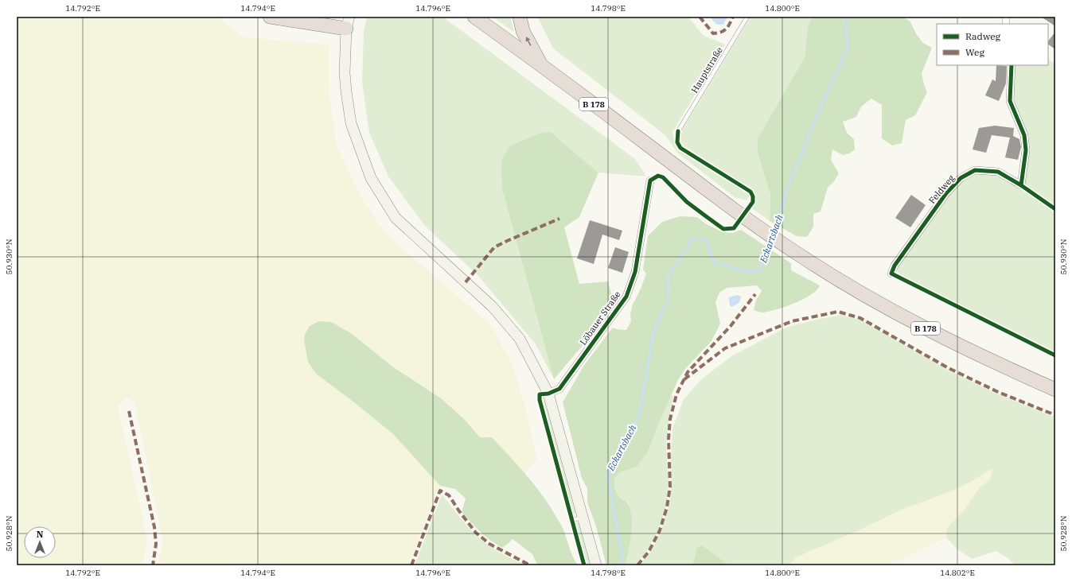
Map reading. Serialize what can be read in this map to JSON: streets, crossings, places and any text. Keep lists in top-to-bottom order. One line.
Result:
{"streets":{"highway":["B 178"],"street":["Feldweg","Löbauer Straße"],"lane":["Hauptstraße"]},"water":["Eckartsbach"],"legend":["Radweg","Weg"],"north":"top","coordinates":["14.792°E","14.794°E","14.796°E","14.798°E","14.800°E","50.930°N","50.928°N","14.802°E"]}
